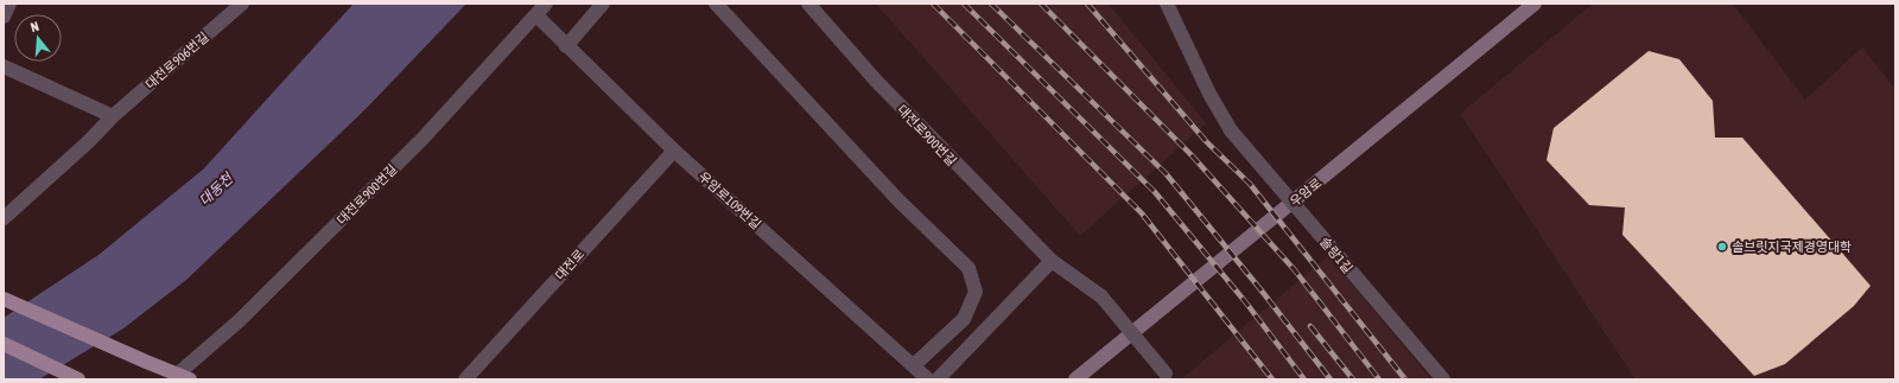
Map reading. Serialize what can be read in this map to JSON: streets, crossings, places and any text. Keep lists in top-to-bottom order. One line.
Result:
{"streets":{"main road":["우암로"],"street":["대전로906번길","대전로900번길","우암로109번길","솔랑1길","대전로"]},"crossings":[["대전로900번길","우암로109번길"],["우암로109번길","대전로"]],"water":["대동천"],"places":["솔브릿지국제경영대학"],"north":"top"}
